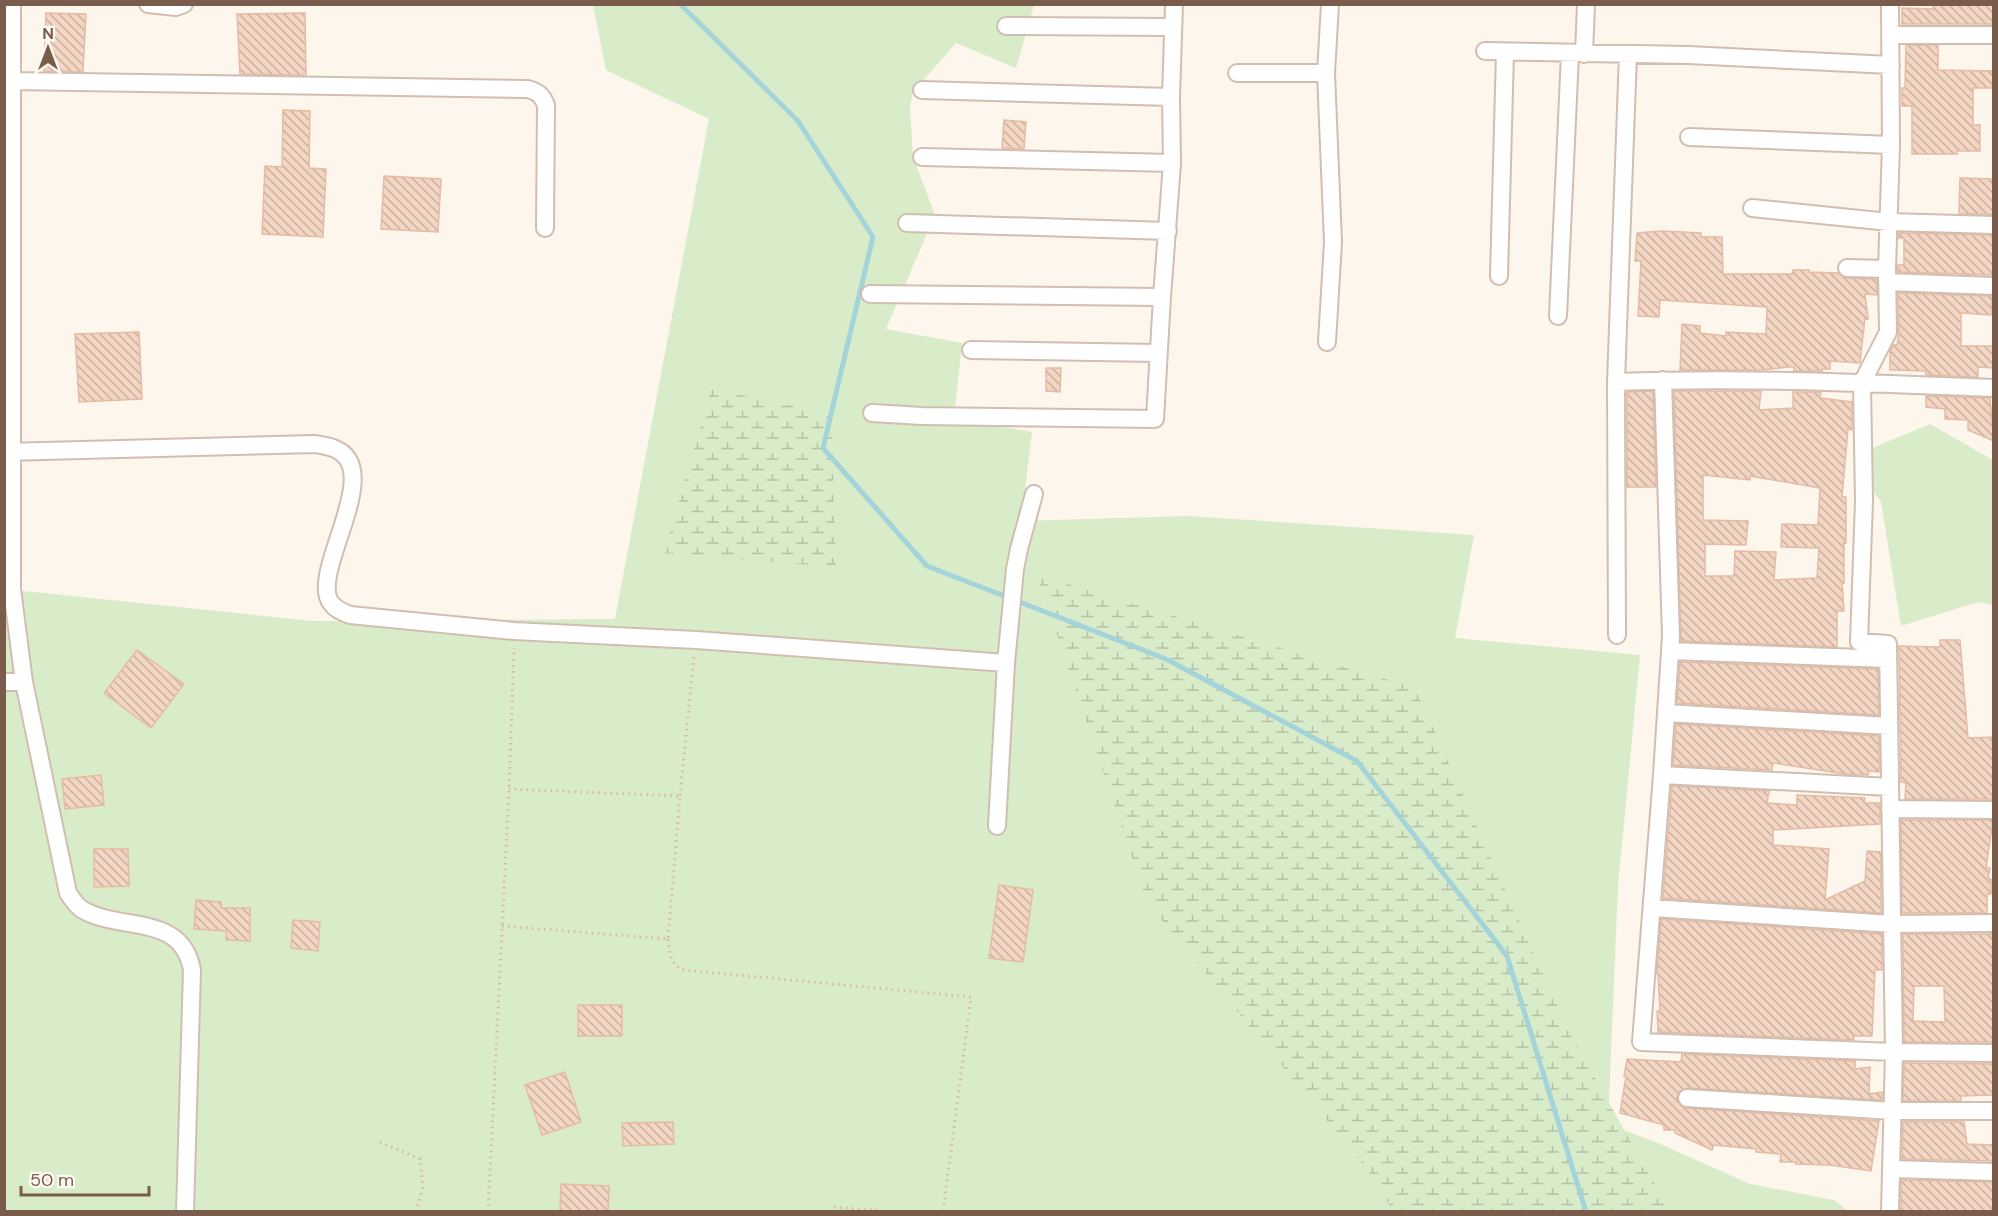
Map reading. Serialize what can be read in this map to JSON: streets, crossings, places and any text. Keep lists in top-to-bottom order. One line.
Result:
{"scale_bar":"50 m","north":"top"}
